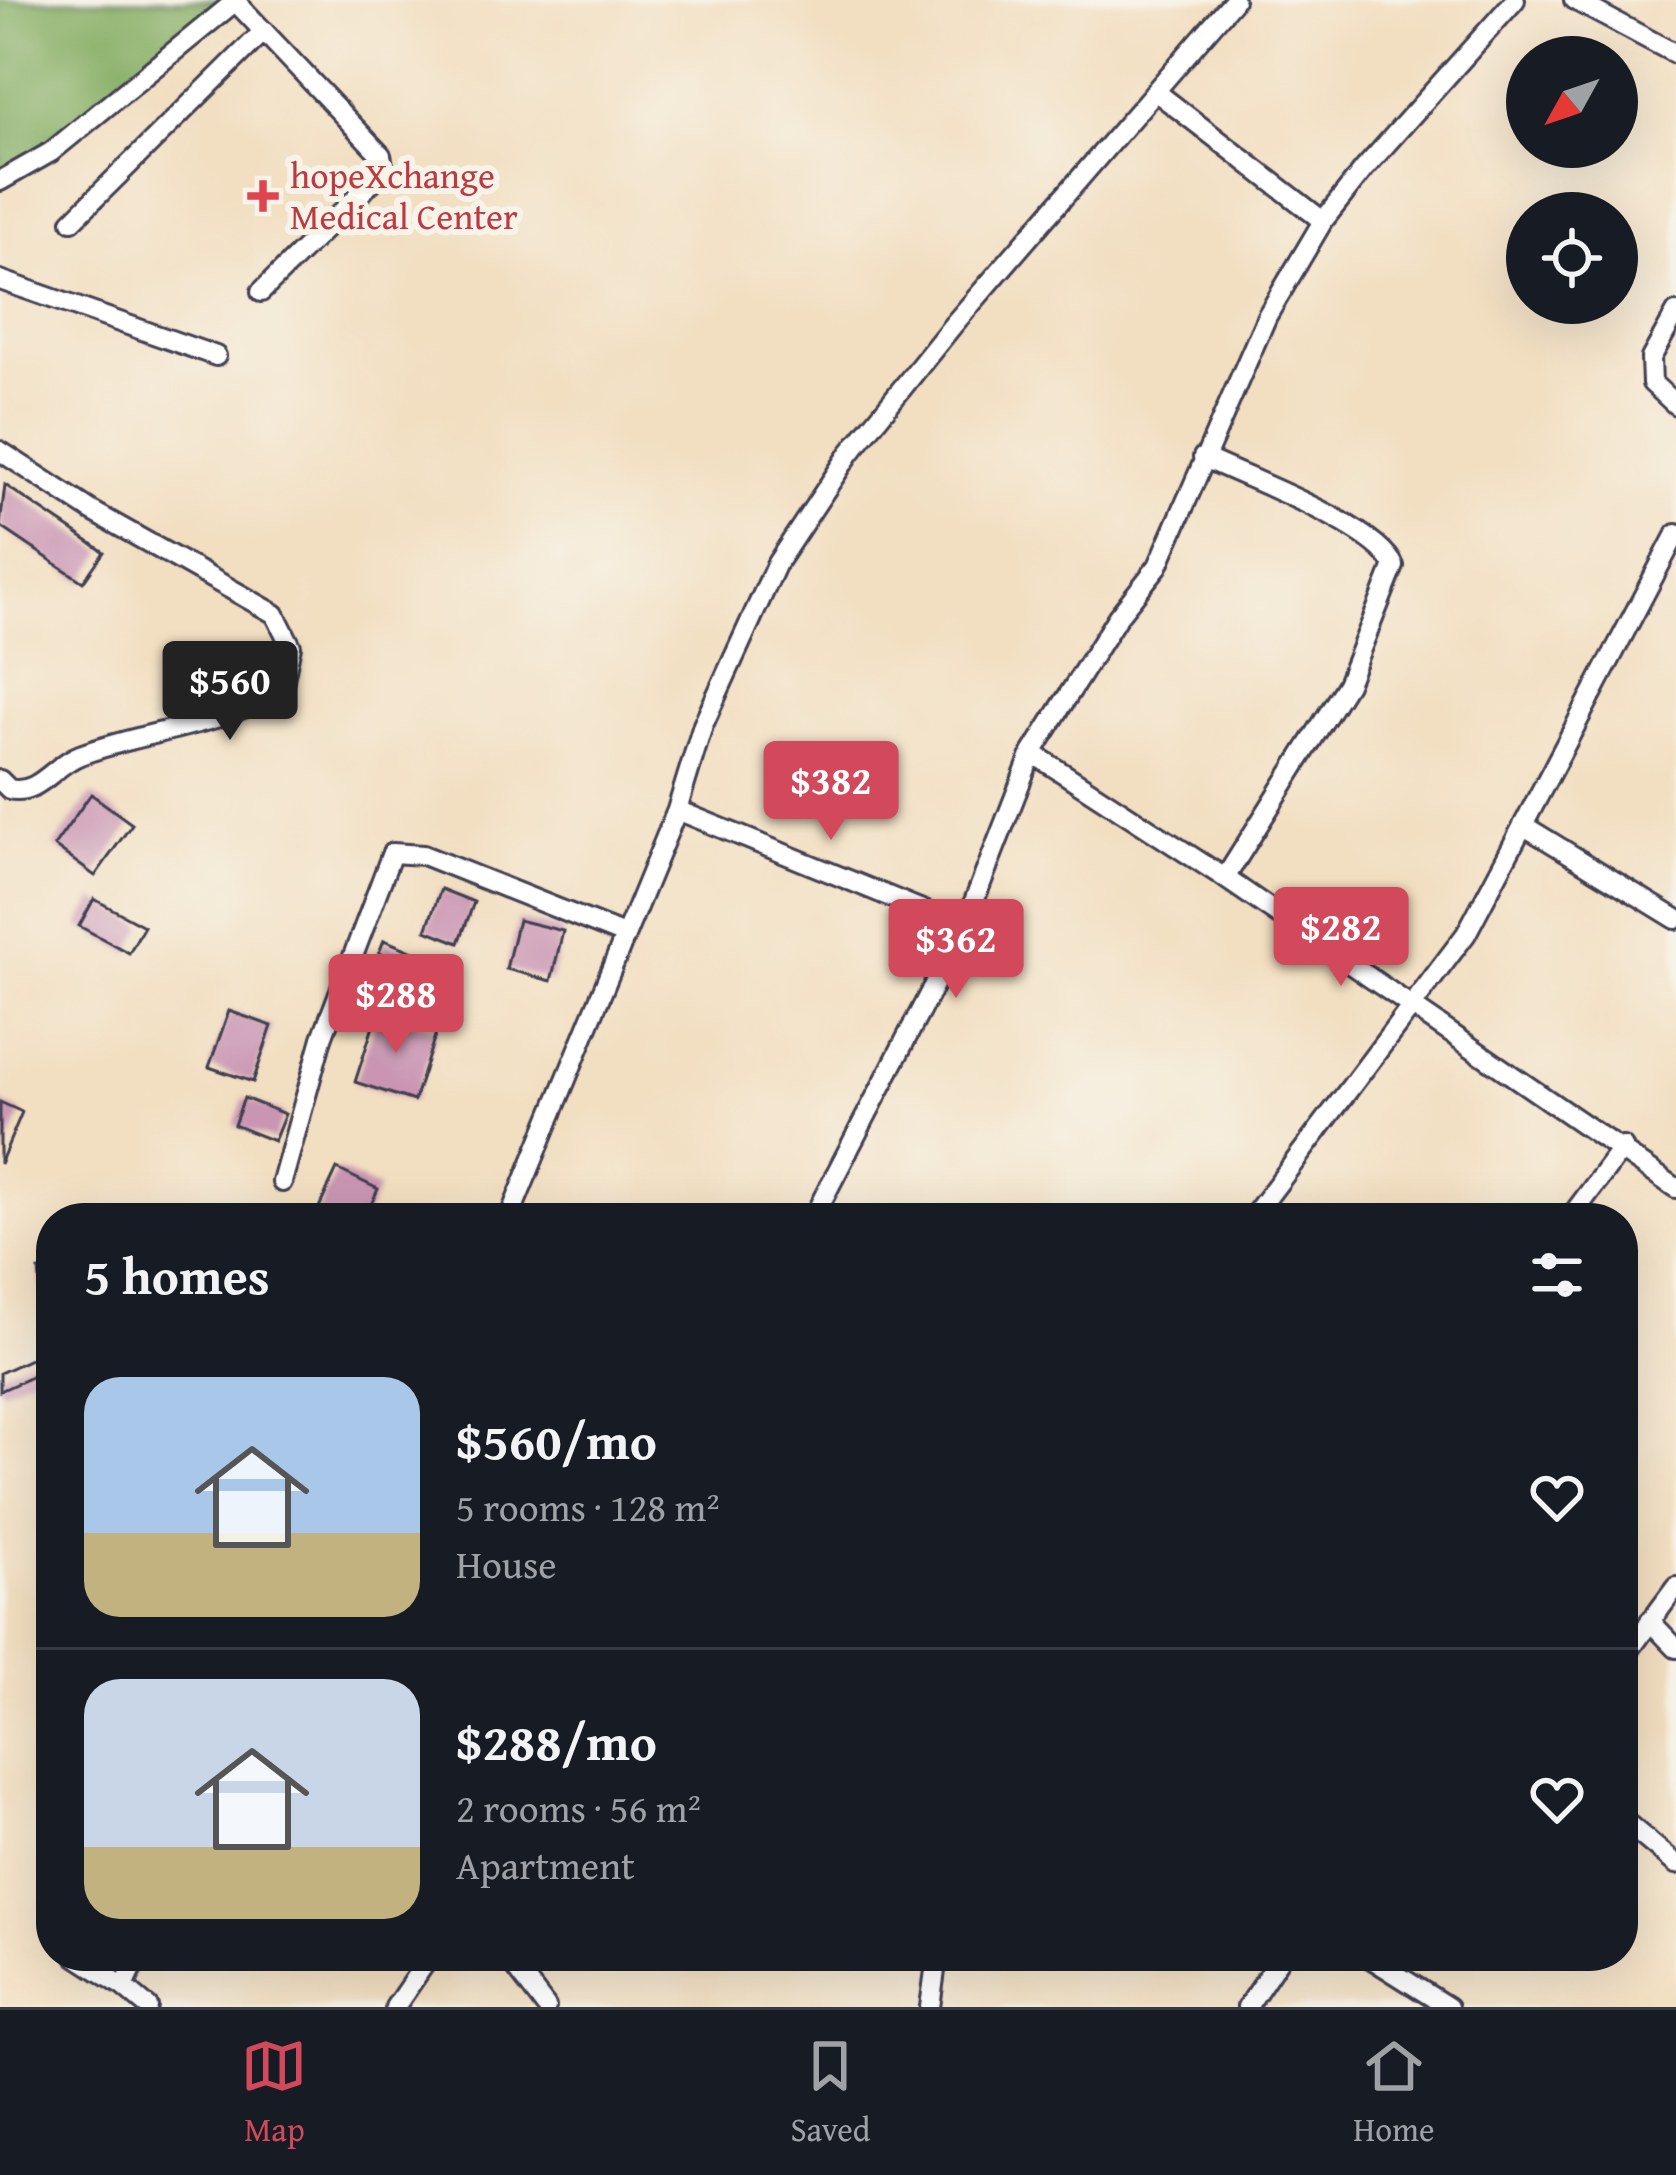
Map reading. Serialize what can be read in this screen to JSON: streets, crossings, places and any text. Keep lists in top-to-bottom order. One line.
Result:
{"places":{"health":["hopeXchange Medical Center"]},"north":"bottom left","page":{"price":["$560","$382","$282","$362","$288"],"heading":"5 homes","list":[{"name":"$560/mo","note":"5 rooms · 128 m² · House"},{"name":"$288/mo","note":"2 rooms · 56 m² · Apartment"}],"tabs":["Map","Saved","Home"]}}
